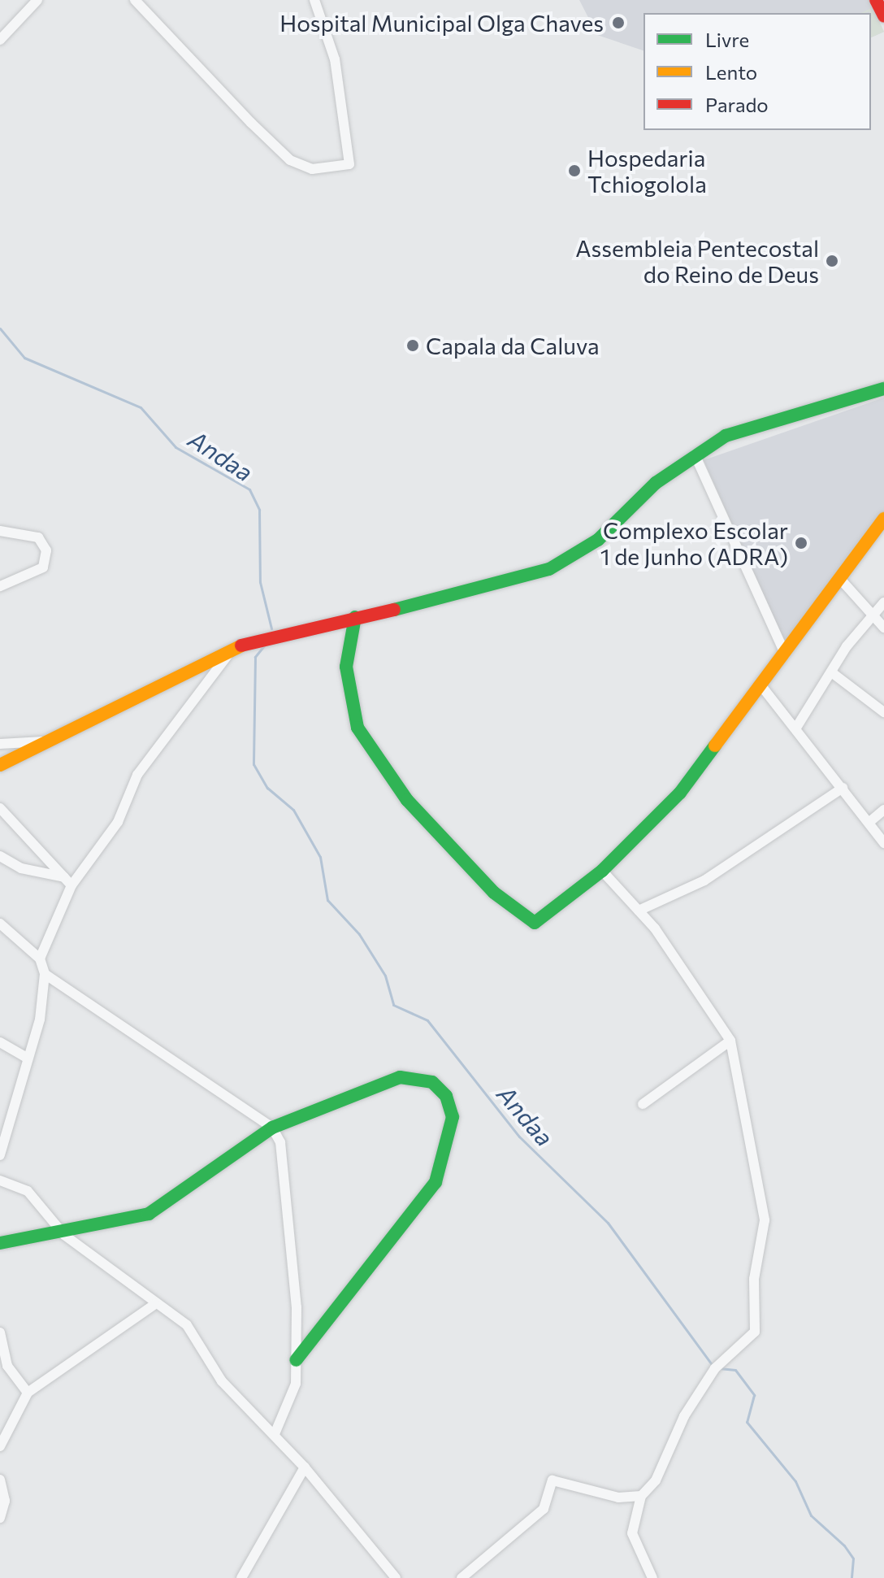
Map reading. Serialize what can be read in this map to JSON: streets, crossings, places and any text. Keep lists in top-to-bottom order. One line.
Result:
{"water":["Andaa"],"places":["Hospital Municipal Olga Chaves","Hospedaria Tchiogolola","Assembleia Pentecostal do Reino de Deus","Capala da Caluva","Complexo Escolar 1 de Junho (ADRA)"],"legend":["Livre","Lento","Parado"]}
